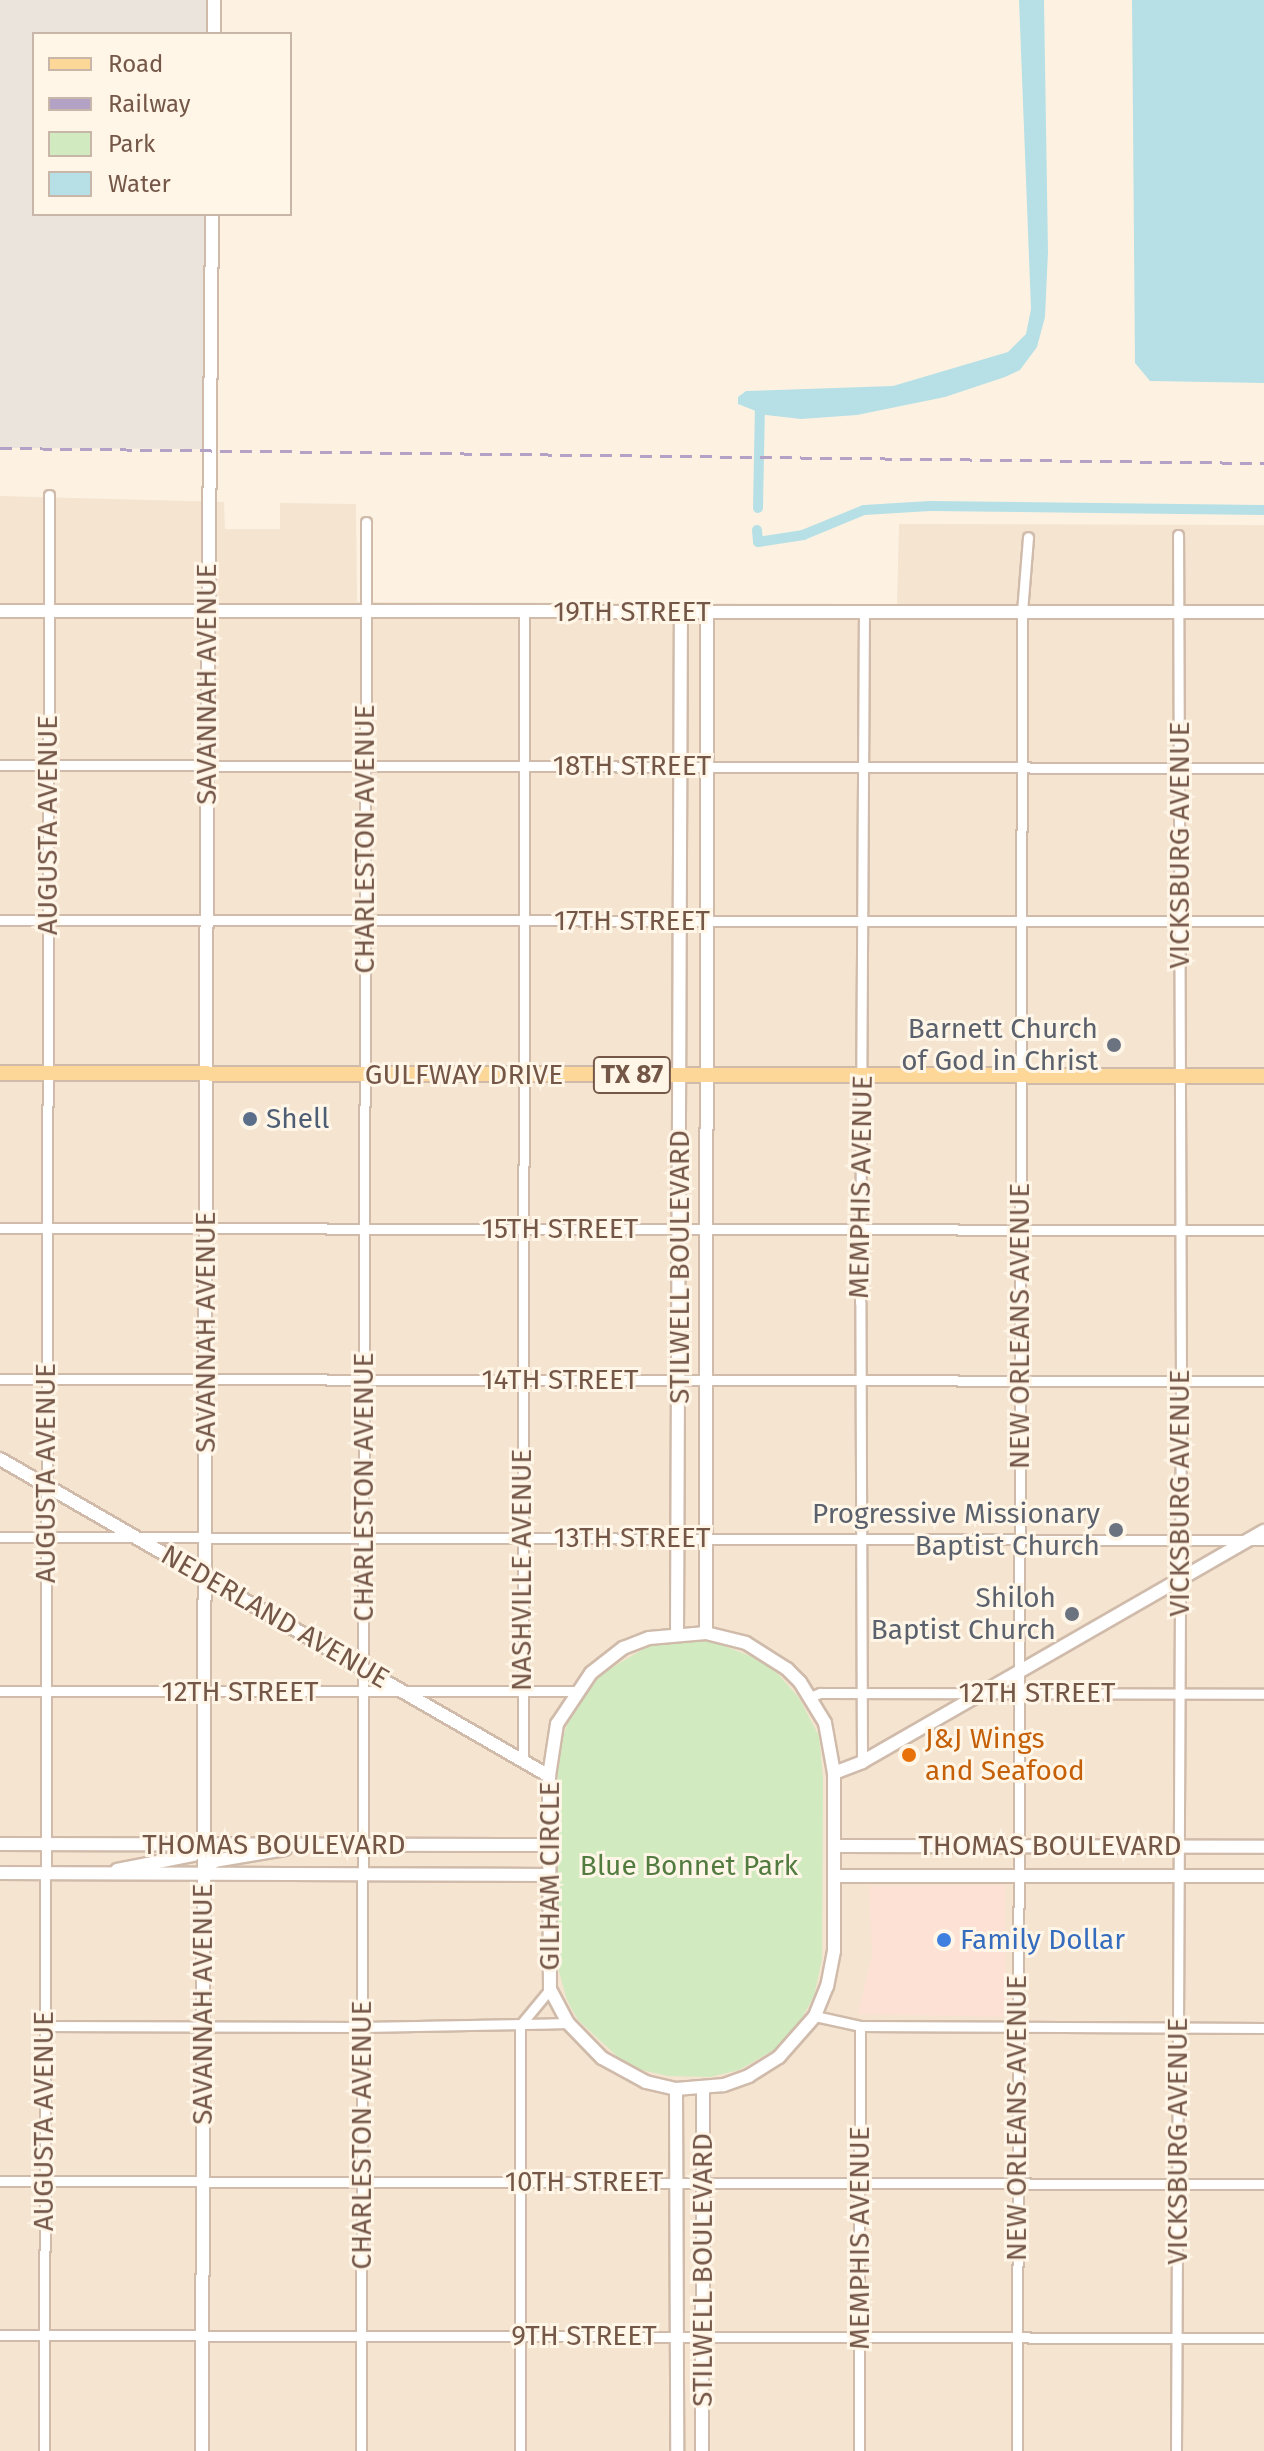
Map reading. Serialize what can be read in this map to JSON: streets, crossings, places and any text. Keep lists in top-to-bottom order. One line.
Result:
{"streets":{"main road":["GULFWAY DRIVE","TX 87"],"street":["19TH STREET","SAVANNAH AVENUE","18TH STREET","AUGUSTA AVENUE","CHARLESTON AVENUE","VICKSBURG AVENUE","17TH STREET","MEMPHIS AVENUE","15TH STREET","STILWELL BOULEVARD","NEW ORLEANS AVENUE","14TH STREET","13TH STREET","NASHVILLE AVENUE","NEDERLAND AVENUE","12TH STREET","THOMAS BOULEVARD","GILHAM CIRCLE","10TH STREET","9TH STREET"]},"crossings":[["19TH STREET","SAVANNAH AVENUE"],["19TH STREET","AUGUSTA AVENUE"],["19TH STREET","CHARLESTON AVENUE"],["19TH STREET","VICKSBURG AVENUE"],["19TH STREET","MEMPHIS AVENUE"],["19TH STREET","STILWELL BOULEVARD"],["19TH STREET","NEW ORLEANS AVENUE"],["19TH STREET","NASHVILLE AVENUE"],["SAVANNAH AVENUE","18TH STREET"],["SAVANNAH AVENUE","17TH STREET"],["SAVANNAH AVENUE","GULFWAY DRIVE"],["SAVANNAH AVENUE","15TH STREET"],["SAVANNAH AVENUE","14TH STREET"],["SAVANNAH AVENUE","13TH STREET"],["SAVANNAH AVENUE","NEDERLAND AVENUE"],["SAVANNAH AVENUE","12TH STREET"],["SAVANNAH AVENUE","THOMAS BOULEVARD"],["SAVANNAH AVENUE","10TH STREET"],["SAVANNAH AVENUE","9TH STREET"],["18TH STREET","AUGUSTA AVENUE"],["18TH STREET","CHARLESTON AVENUE"],["18TH STREET","VICKSBURG AVENUE"],["18TH STREET","MEMPHIS AVENUE"],["18TH STREET","STILWELL BOULEVARD"],["18TH STREET","NEW ORLEANS AVENUE"],["18TH STREET","NASHVILLE AVENUE"],["AUGUSTA AVENUE","17TH STREET"],["AUGUSTA AVENUE","GULFWAY DRIVE"],["AUGUSTA AVENUE","15TH STREET"],["AUGUSTA AVENUE","14TH STREET"],["AUGUSTA AVENUE","13TH STREET"],["AUGUSTA AVENUE","NEDERLAND AVENUE"],["AUGUSTA AVENUE","12TH STREET"],["AUGUSTA AVENUE","THOMAS BOULEVARD"],["AUGUSTA AVENUE","10TH STREET"],["AUGUSTA AVENUE","9TH STREET"],["CHARLESTON AVENUE","17TH STREET"],["CHARLESTON AVENUE","GULFWAY DRIVE"],["CHARLESTON AVENUE","15TH STREET"],["CHARLESTON AVENUE","14TH STREET"],["CHARLESTON AVENUE","13TH STREET"],["CHARLESTON AVENUE","NEDERLAND AVENUE"],["CHARLESTON AVENUE","12TH STREET"],["CHARLESTON AVENUE","THOMAS BOULEVARD"],["CHARLESTON AVENUE","10TH STREET"],["CHARLESTON AVENUE","9TH STREET"],["VICKSBURG AVENUE","17TH STREET"],["VICKSBURG AVENUE","GULFWAY DRIVE"],["VICKSBURG AVENUE","15TH STREET"],["VICKSBURG AVENUE","14TH STREET"],["VICKSBURG AVENUE","13TH STREET"],["VICKSBURG AVENUE","12TH STREET"],["VICKSBURG AVENUE","THOMAS BOULEVARD"],["VICKSBURG AVENUE","10TH STREET"],["VICKSBURG AVENUE","9TH STREET"],["17TH STREET","MEMPHIS AVENUE"],["17TH STREET","STILWELL BOULEVARD"],["17TH STREET","NEW ORLEANS AVENUE"],["17TH STREET","NASHVILLE AVENUE"],["GULFWAY DRIVE","MEMPHIS AVENUE"],["GULFWAY DRIVE","STILWELL BOULEVARD"],["GULFWAY DRIVE","NEW ORLEANS AVENUE"],["GULFWAY DRIVE","NASHVILLE AVENUE"],["MEMPHIS AVENUE","15TH STREET"],["MEMPHIS AVENUE","14TH STREET"],["MEMPHIS AVENUE","13TH STREET"],["MEMPHIS AVENUE","12TH STREET"],["MEMPHIS AVENUE","10TH STREET"],["MEMPHIS AVENUE","9TH STREET"],["15TH STREET","STILWELL BOULEVARD"],["15TH STREET","NEW ORLEANS AVENUE"],["15TH STREET","NASHVILLE AVENUE"],["STILWELL BOULEVARD","14TH STREET"],["STILWELL BOULEVARD","13TH STREET"],["STILWELL BOULEVARD","GILHAM CIRCLE"],["STILWELL BOULEVARD","10TH STREET"],["STILWELL BOULEVARD","9TH STREET"],["NEW ORLEANS AVENUE","14TH STREET"],["NEW ORLEANS AVENUE","13TH STREET"],["NEW ORLEANS AVENUE","12TH STREET"],["NEW ORLEANS AVENUE","THOMAS BOULEVARD"],["NEW ORLEANS AVENUE","10TH STREET"],["NEW ORLEANS AVENUE","9TH STREET"],["14TH STREET","NASHVILLE AVENUE"],["13TH STREET","NASHVILLE AVENUE"],["13TH STREET","NEDERLAND AVENUE"],["NASHVILLE AVENUE","NEDERLAND AVENUE"],["NASHVILLE AVENUE","12TH STREET"],["NEDERLAND AVENUE","12TH STREET"],["NEDERLAND AVENUE","GILHAM CIRCLE"],["12TH STREET","GILHAM CIRCLE"],["THOMAS BOULEVARD","GILHAM CIRCLE"]],"parks":["Blue Bonnet Park"],"places":["Barnett Church of God in Christ","Shell","Progressive Missionary Baptist Church","Shiloh Baptist Church","J&J Wings and Seafood","Family Dollar"],"legend":["Road","Railway","Park","Water"]}
